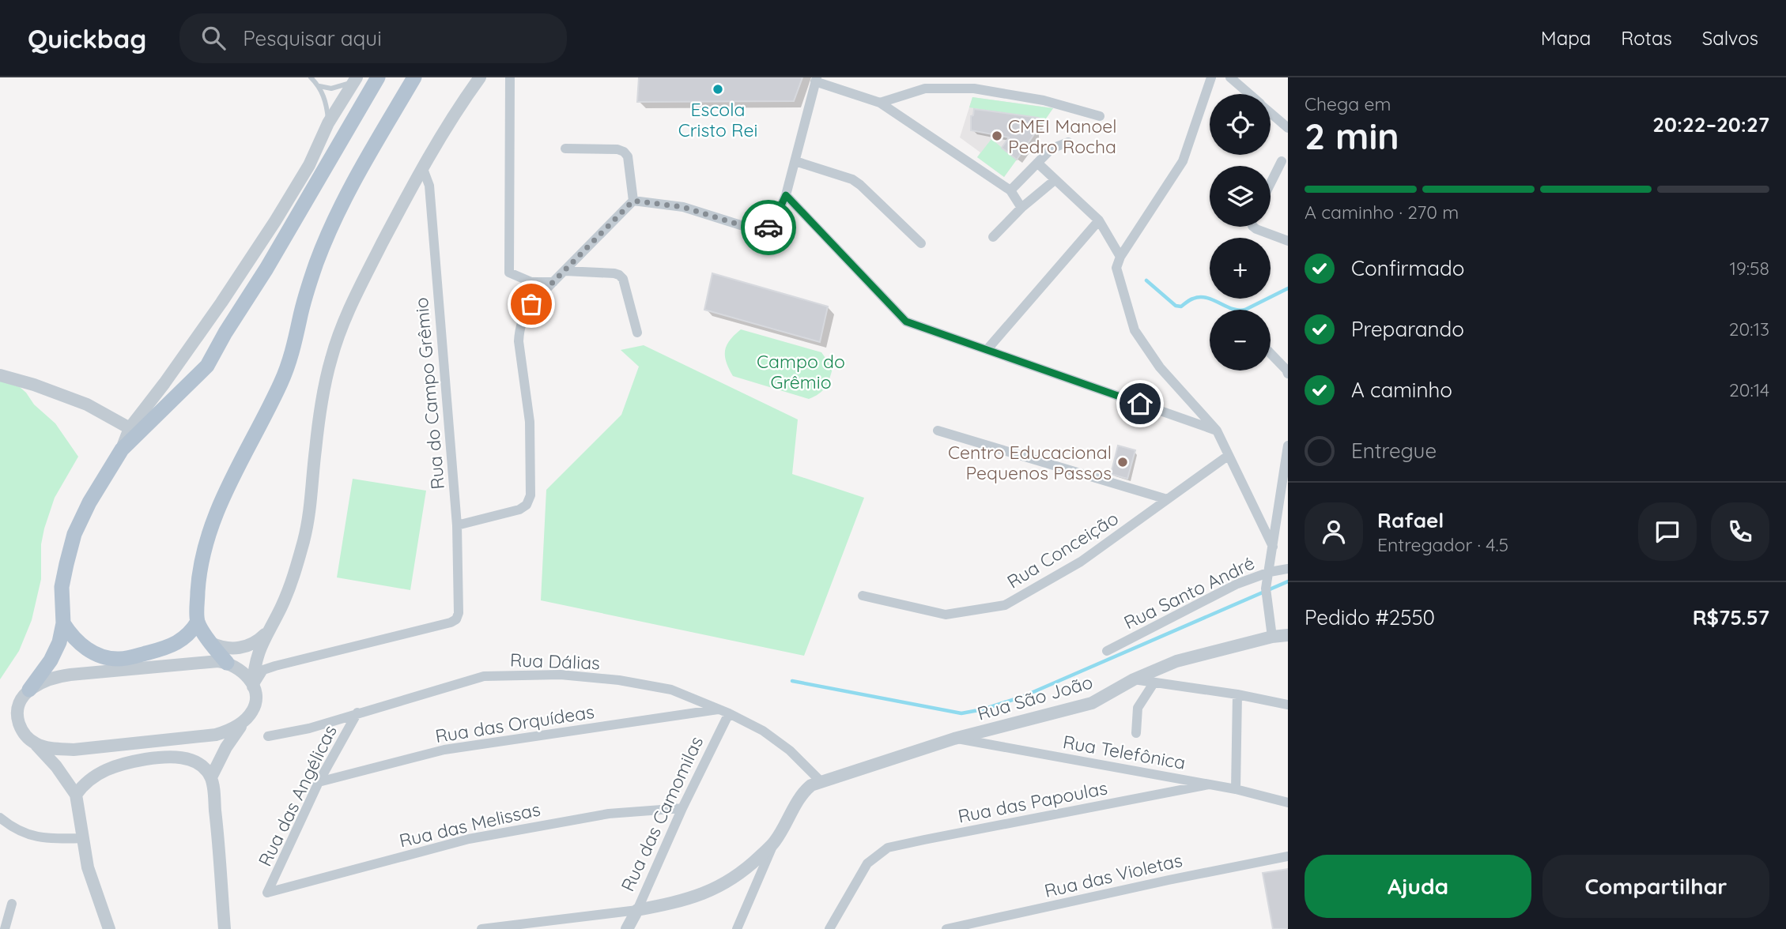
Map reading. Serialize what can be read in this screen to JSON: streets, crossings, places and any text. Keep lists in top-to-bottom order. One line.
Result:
{"streets":{"street":["Rua do Campo Grêmio","Rua Conceição","Rua Santo André","Rua Dálias","Rua São João","Rua das Orquídeas","Rua Telefônica","Rua das Angélicas","Rua das Papoulas","Rua das Camomilas","Rua das Melissas","Rua das Violetas"]},"crossings":[["Rua Dálias","Rua São João"],["Rua Dálias","Rua das Orquídeas"],["Rua Dálias","Rua das Angélicas"],["Rua Dálias","Rua das Camomilas"],["Rua São João","Rua Telefônica"],["Rua das Orquídeas","Rua das Angélicas"],["Rua Telefônica","Rua das Papoulas"],["Rua das Angélicas","Rua das Melissas"],["Rua das Camomilas","Rua das Melissas"]],"parks":["Campo do Grêmio"],"places":["Escola Cristo Rei","CMEI Manoel Pedro Rocha","Centro Educacional Pequenos Passos"],"page":{"header":"Quickbag","search":"Pesquisar aqui","nav":["Mapa","Rotas","Salvos"],"heading":["2 min","Chega em","20:22–20:27"],"panel":["Rafael","Entregador · 4.5","Pedido #2550","R$75.57"],"map_buttons":["+","−"],"bar":"A caminho · 270 m","list":[["Confirmado","19:58"],["Preparando","20:13"],["A caminho","20:14"],"Entregue"],"buttons":["Ajuda","Compartilhar"]}}
